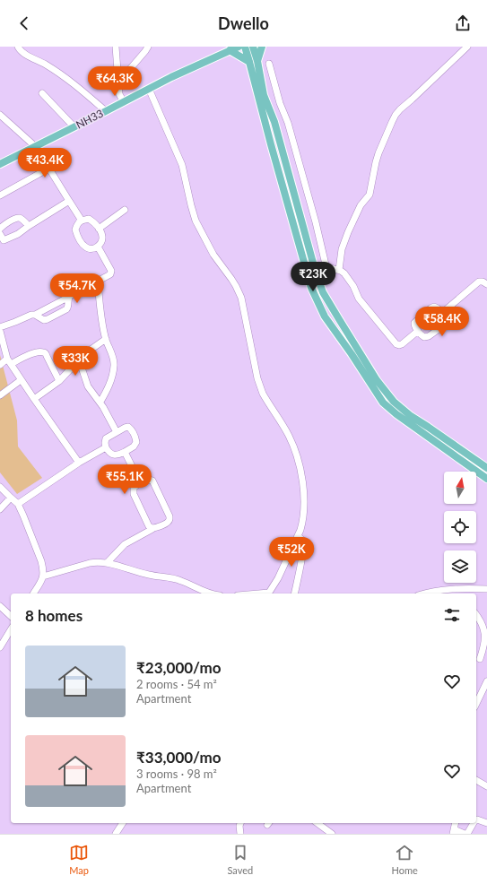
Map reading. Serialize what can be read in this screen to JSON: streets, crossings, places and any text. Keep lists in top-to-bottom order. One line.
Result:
{"streets":{"main road":["NH33"]},"north":"top","page":{"header":"Dwello","price":["₹64.3K","₹43.4K","₹23K","₹54.7K","₹58.4K","₹33K","₹55.1K","₹52K"],"heading":"8 homes","list":[{"name":"₹23,000/mo","note":"2 rooms · 54 m² · Apartment"},{"name":"₹33,000/mo","note":"3 rooms · 98 m² · Apartment"}],"tabs":["Map","Saved","Home"]}}
